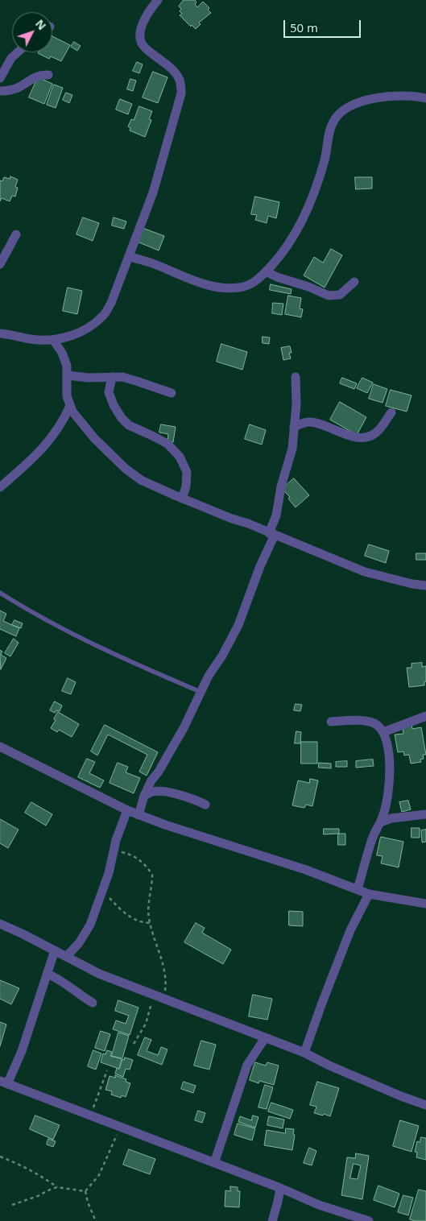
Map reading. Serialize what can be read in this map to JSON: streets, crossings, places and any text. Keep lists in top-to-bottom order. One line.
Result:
{"scale_bar":"50 m","north":"top right"}
